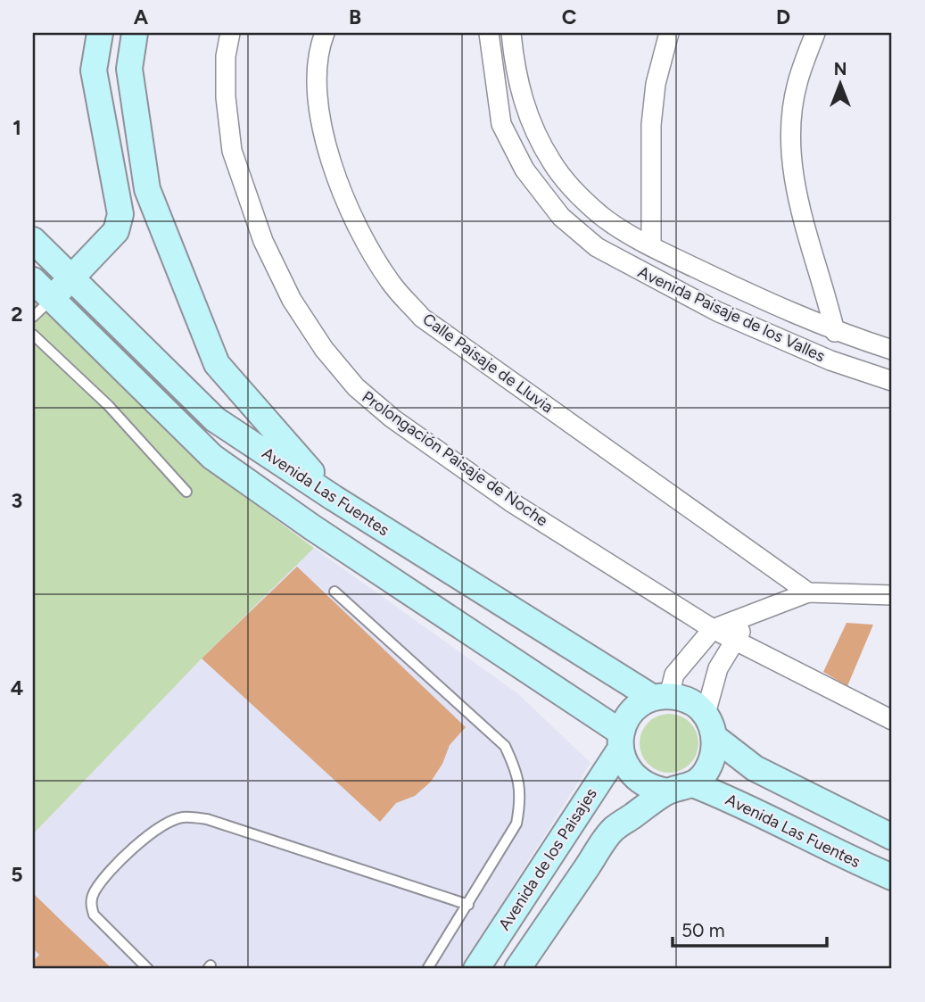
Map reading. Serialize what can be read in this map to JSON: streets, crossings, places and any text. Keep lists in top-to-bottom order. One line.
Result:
{"streets":{"street":["Avenida Paisaje de los Valles","Calle Paisaje de Lluvia","Prolongación Paisaje de Noche","Avenida Las Fuentes","Avenida de los Paisajes"]},"crossings":[["Avenida Las Fuentes","Avenida de los Paisajes"]],"scale_bar":"50 m","north":"top","grid":{"columns":["A","B","C","D"],"rows":["1","2","3","4","5"]}}
